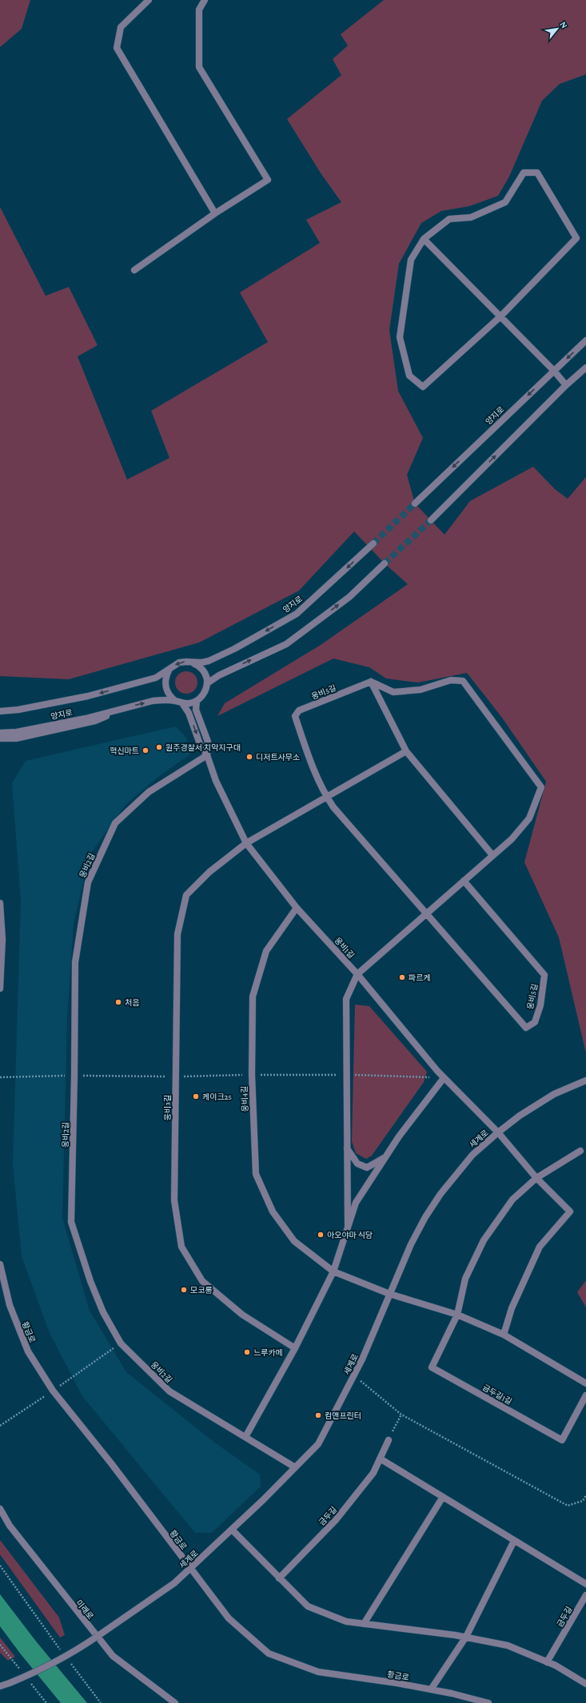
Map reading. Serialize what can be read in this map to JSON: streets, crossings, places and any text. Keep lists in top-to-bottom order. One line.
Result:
{"streets":{"street":["양지로","웅비5길","웅비2길","웅비1길","웅비4길","웅비3길","세계로","황금로","금두길1길","금두길","미래로"]},"crossings":[["웅비2길","웅비1길"],["웅비2길","세계로"],["웅비1길","웅비4길"],["웅비1길","웅비3길"],["웅비1길","세계로"],["웅비4길","세계로"],["세계로","황금로"],["세계로","미래로"]],"places":["원주경찰서 치악지구대","혁신마트","디저트사무소","파르케","처음","케이크25","아오야마 식당","모코롱","느루카메","컴앤프린터"],"north":"top right"}
